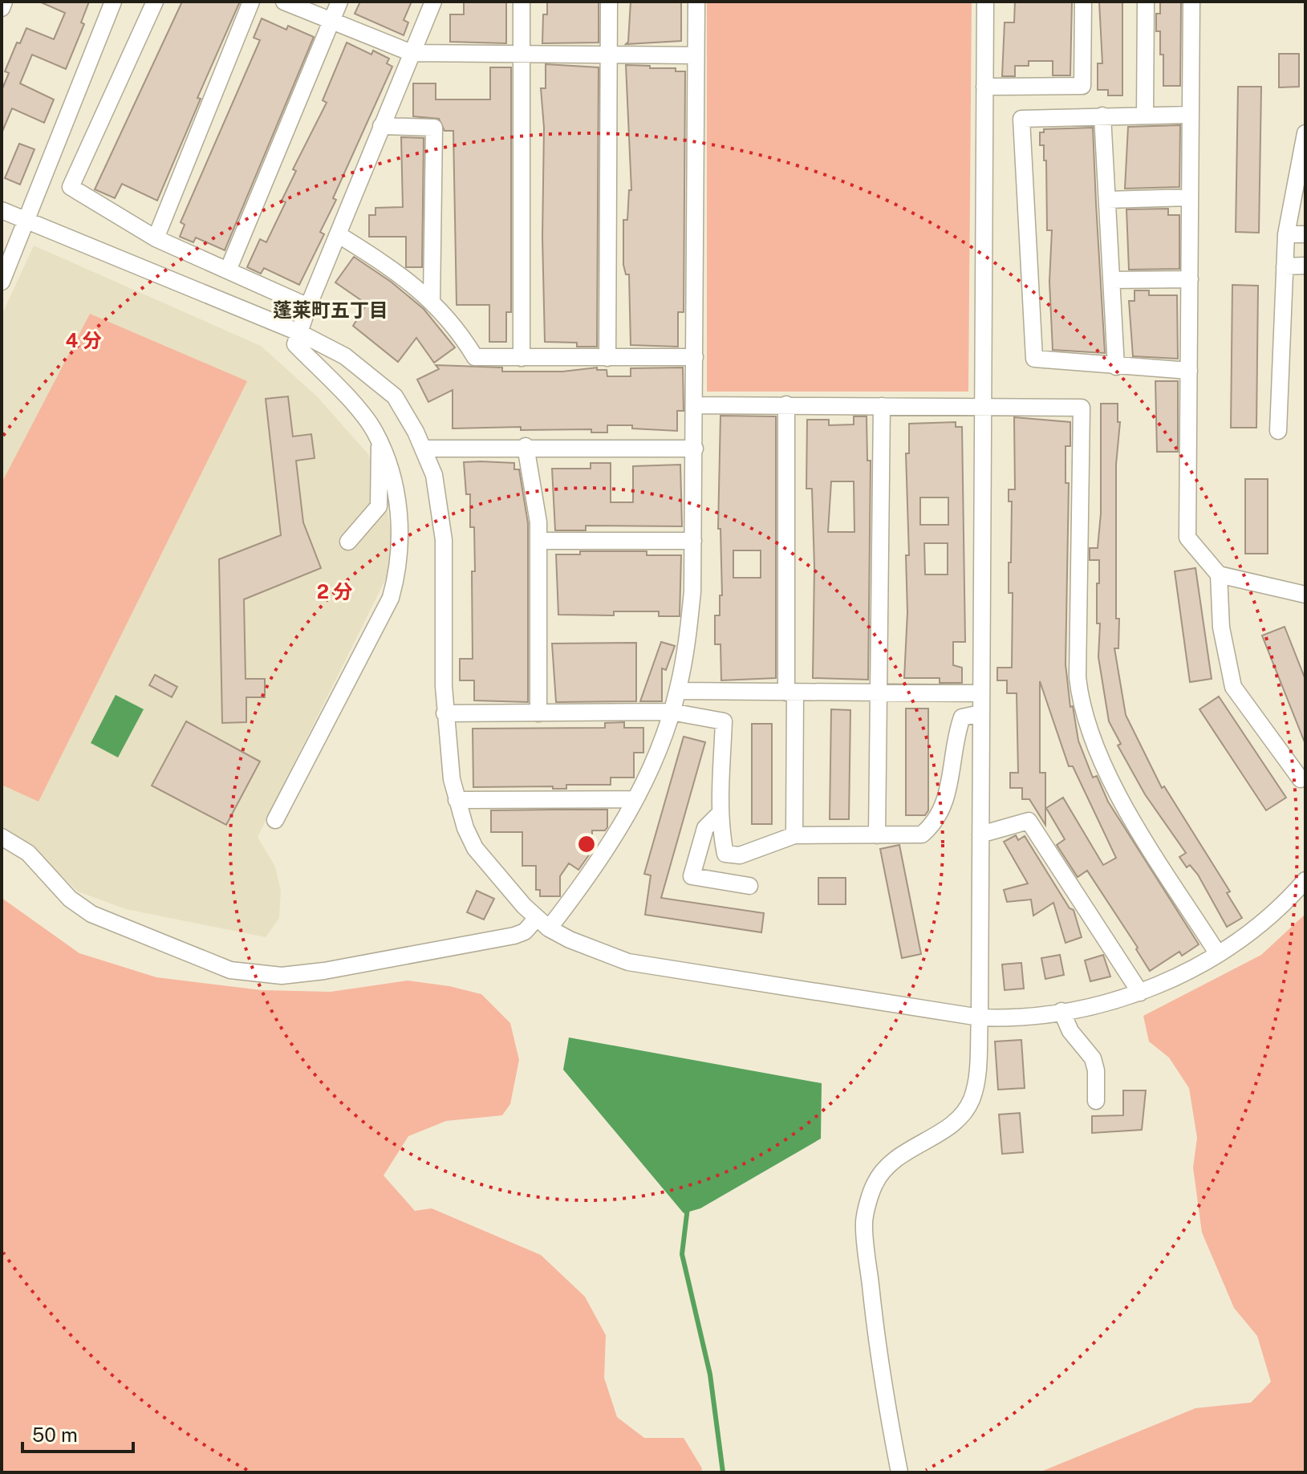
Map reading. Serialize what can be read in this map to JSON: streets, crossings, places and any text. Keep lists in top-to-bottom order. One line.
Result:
{"districts":["蓬莱町五丁目"],"scale_bar":"50 m","rings":["4 分","2 分"]}
